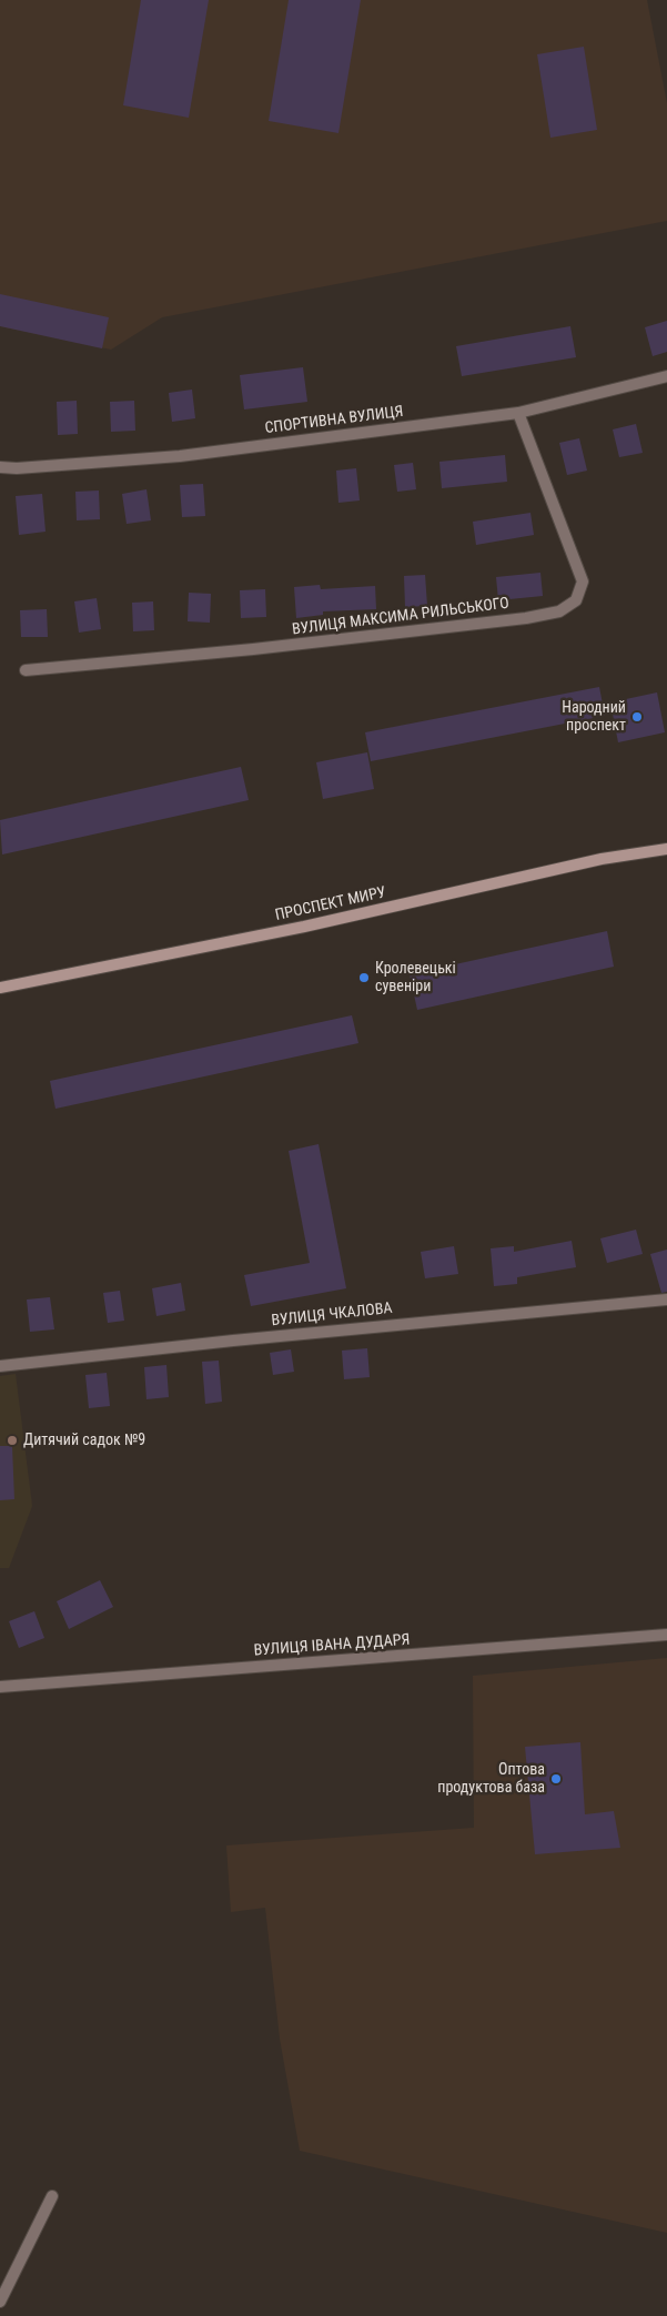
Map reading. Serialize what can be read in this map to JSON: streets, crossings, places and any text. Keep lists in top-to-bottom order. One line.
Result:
{"streets":{"street":["СПОРТИВНА ВУЛИЦЯ","ВУЛИЦЯ МАКСИМА РИЛЬСЬКОГО","ПРОСПЕКТ МИРУ","ВУЛИЦЯ ЧКАЛОВА","ВУЛИЦЯ ІВАНА ДУДАРЯ"]},"crossings":[["СПОРТИВНА ВУЛИЦЯ","ВУЛИЦЯ МАКСИМА РИЛЬСЬКОГО"]],"places":["Народний проспект","Кролевецькі сувеніри","Дитячий садок №9","Оптова продуктова база"]}
